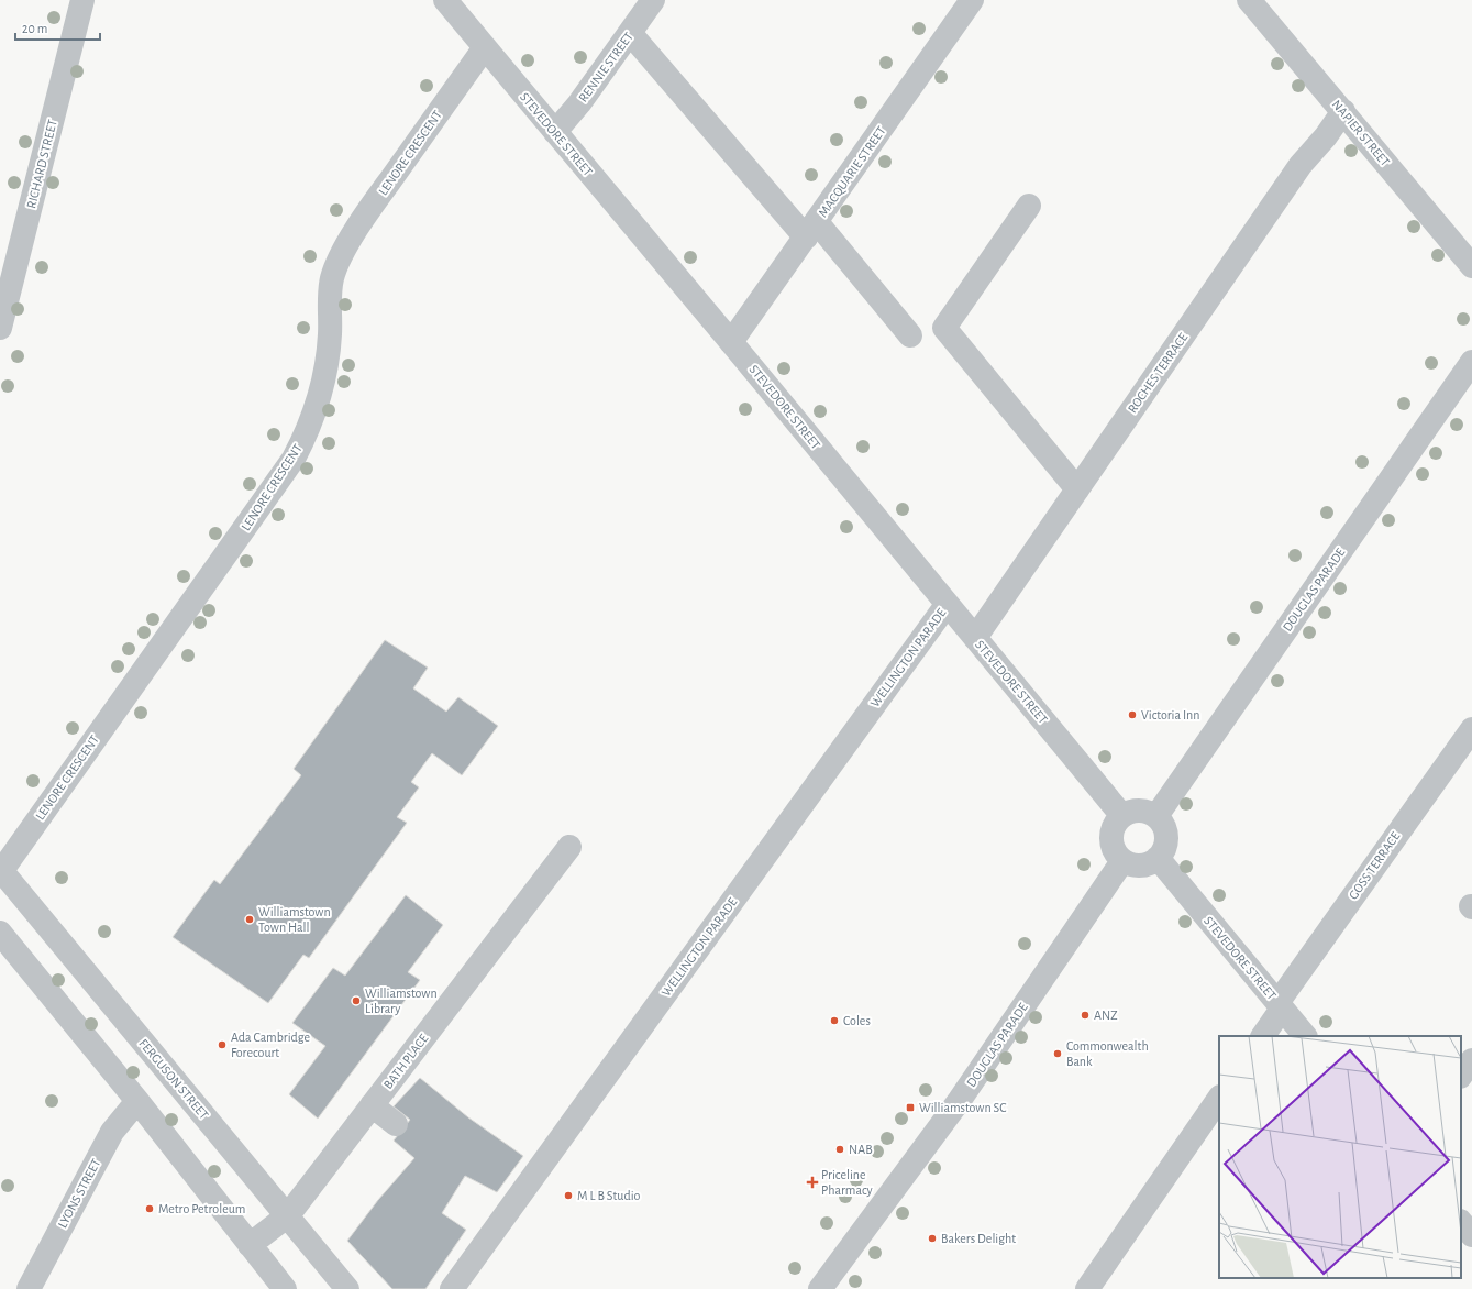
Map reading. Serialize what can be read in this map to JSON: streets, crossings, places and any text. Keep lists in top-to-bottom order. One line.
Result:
{"streets":{"street":["RENNIE STREET","NAPIER STREET","STEVEDORE STREET","LENORE CRESCENT","RICHARD STREET","MACQUARIE STREET","ROCHES TERRACE","DOUGLAS PARADE","WELLINGTON PARADE","GOSS TERRACE","BATH PLACE","FERGUSON STREET","LYONS STREET"]},"crossings":[["RENNIE STREET","STEVEDORE STREET"],["NAPIER STREET","ROCHES TERRACE"],["STEVEDORE STREET","LENORE CRESCENT"],["STEVEDORE STREET","MACQUARIE STREET"],["STEVEDORE STREET","ROCHES TERRACE"],["STEVEDORE STREET","DOUGLAS PARADE"],["STEVEDORE STREET","WELLINGTON PARADE"],["STEVEDORE STREET","GOSS TERRACE"],["LENORE CRESCENT","FERGUSON STREET"],["BATH PLACE","FERGUSON STREET"]],"places":{"other":["Victoria Inn","Williamstown Town Hall","Williamstown Library","ANZ","Coles","Ada Cambridge Forecourt","Commonwealth Bank","NAB","M L B Studio","Metro Petroleum","Bakers Delight"],"transit":["Williamstown SC"],"health":["Priceline Pharmacy"]},"scale_bar":"20 m"}
